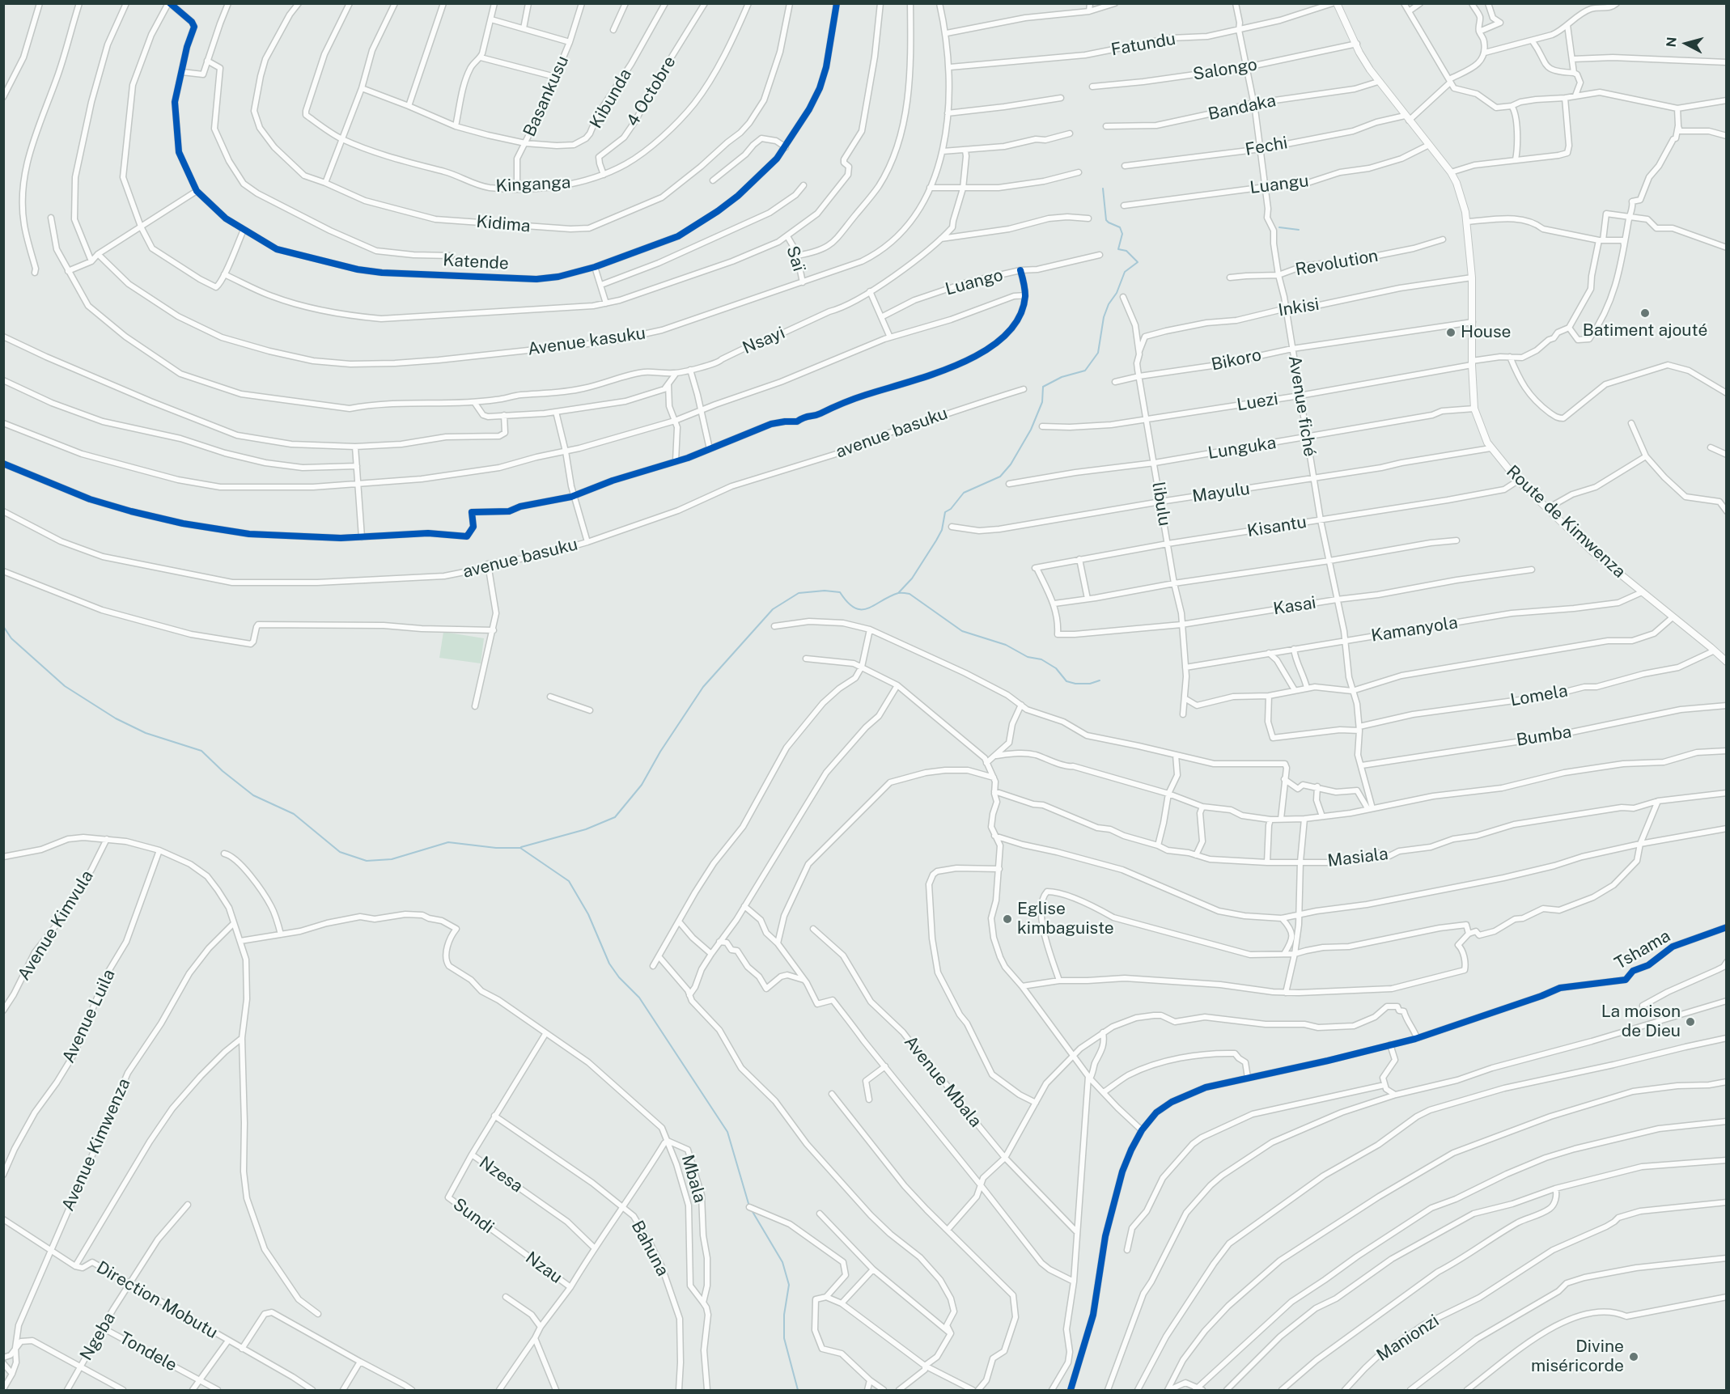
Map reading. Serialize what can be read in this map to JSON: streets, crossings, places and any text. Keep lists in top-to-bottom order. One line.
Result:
{"streets":{"street":["Fatundu","Salongo","4 Octobre","Basankusu","Kibunda","Bandaka","Fechi","Kinganga","Luangu","Kidima","Saï","Katende","Revolution","Luango","Inkisi","Nsayi","Avenue kasuku","Bikoro","Luezi","Avenue fiché","avenue basuku","Lunguka","Mayulu","libulu","Route de Kimwenza","Kisantu","Kasai","Kamanyola","Lomela","Bumba","Masiala","Avenue Kimvula","Tshama","Avenue Luila","Avenue Mbala","Avenue Kimwenza","Nzesa","Mbala","Sundi","Bahuna","Nzau","Direction Mobutu","Ngeba","Manionzi","Tondele"]},"crossings":[["Fatundu","Avenue kasuku"],["Fatundu","Avenue fiché"],["Salongo","Avenue fiché"],["Salongo","Route de Kimwenza"],["4 Octobre","Kinganga"],["Basankusu","Kibunda"],["Basankusu","Kinganga"],["Bandaka","Avenue fiché"],["Bandaka","Route de Kimwenza"],["Fechi","Avenue fiché"],["Fechi","Route de Kimwenza"],["Luangu","Avenue fiché"],["Luangu","Route de Kimwenza"],["Saï","Avenue kasuku"],["Revolution","Avenue fiché"],["Inkisi","Avenue fiché"],["Inkisi","libulu"],["Inkisi","Route de Kimwenza"],["Bikoro","Avenue fiché"],["Bikoro","libulu"],["Bikoro","Route de Kimwenza"],["Luezi","Avenue fiché"],["Luezi","libulu"],["Luezi","Route de Kimwenza"],["Avenue fiché","Lunguka"],["Avenue fiché","Mayulu"],["Avenue fiché","Kisantu"],["Avenue fiché","Kasai"],["Avenue fiché","Kamanyola"],["Avenue fiché","Lomela"],["Avenue fiché","Bumba"],["Lunguka","libulu"],["Lunguka","Route de Kimwenza"],["Mayulu","libulu"],["Mayulu","Route de Kimwenza"],["libulu","Kisantu"],["libulu","Kasai"],["libulu","Kamanyola"],["Route de Kimwenza","Kisantu"],["Route de Kimwenza","Kamanyola"],["Route de Kimwenza","Lomela"],["Kisantu","Kasai"],["Avenue Kimwenza","Direction Mobutu"],["Nzesa","Mbala"],["Nzesa","Sundi"],["Nzesa","Bahuna"],["Sundi","Nzau"],["Direction Mobutu","Ngeba"],["Ngeba","Tondele"]],"places":["Batiment ajouté","House","Eglise kimbaguiste","La moison de Dieu","Divine miséricorde"],"north":"left"}
